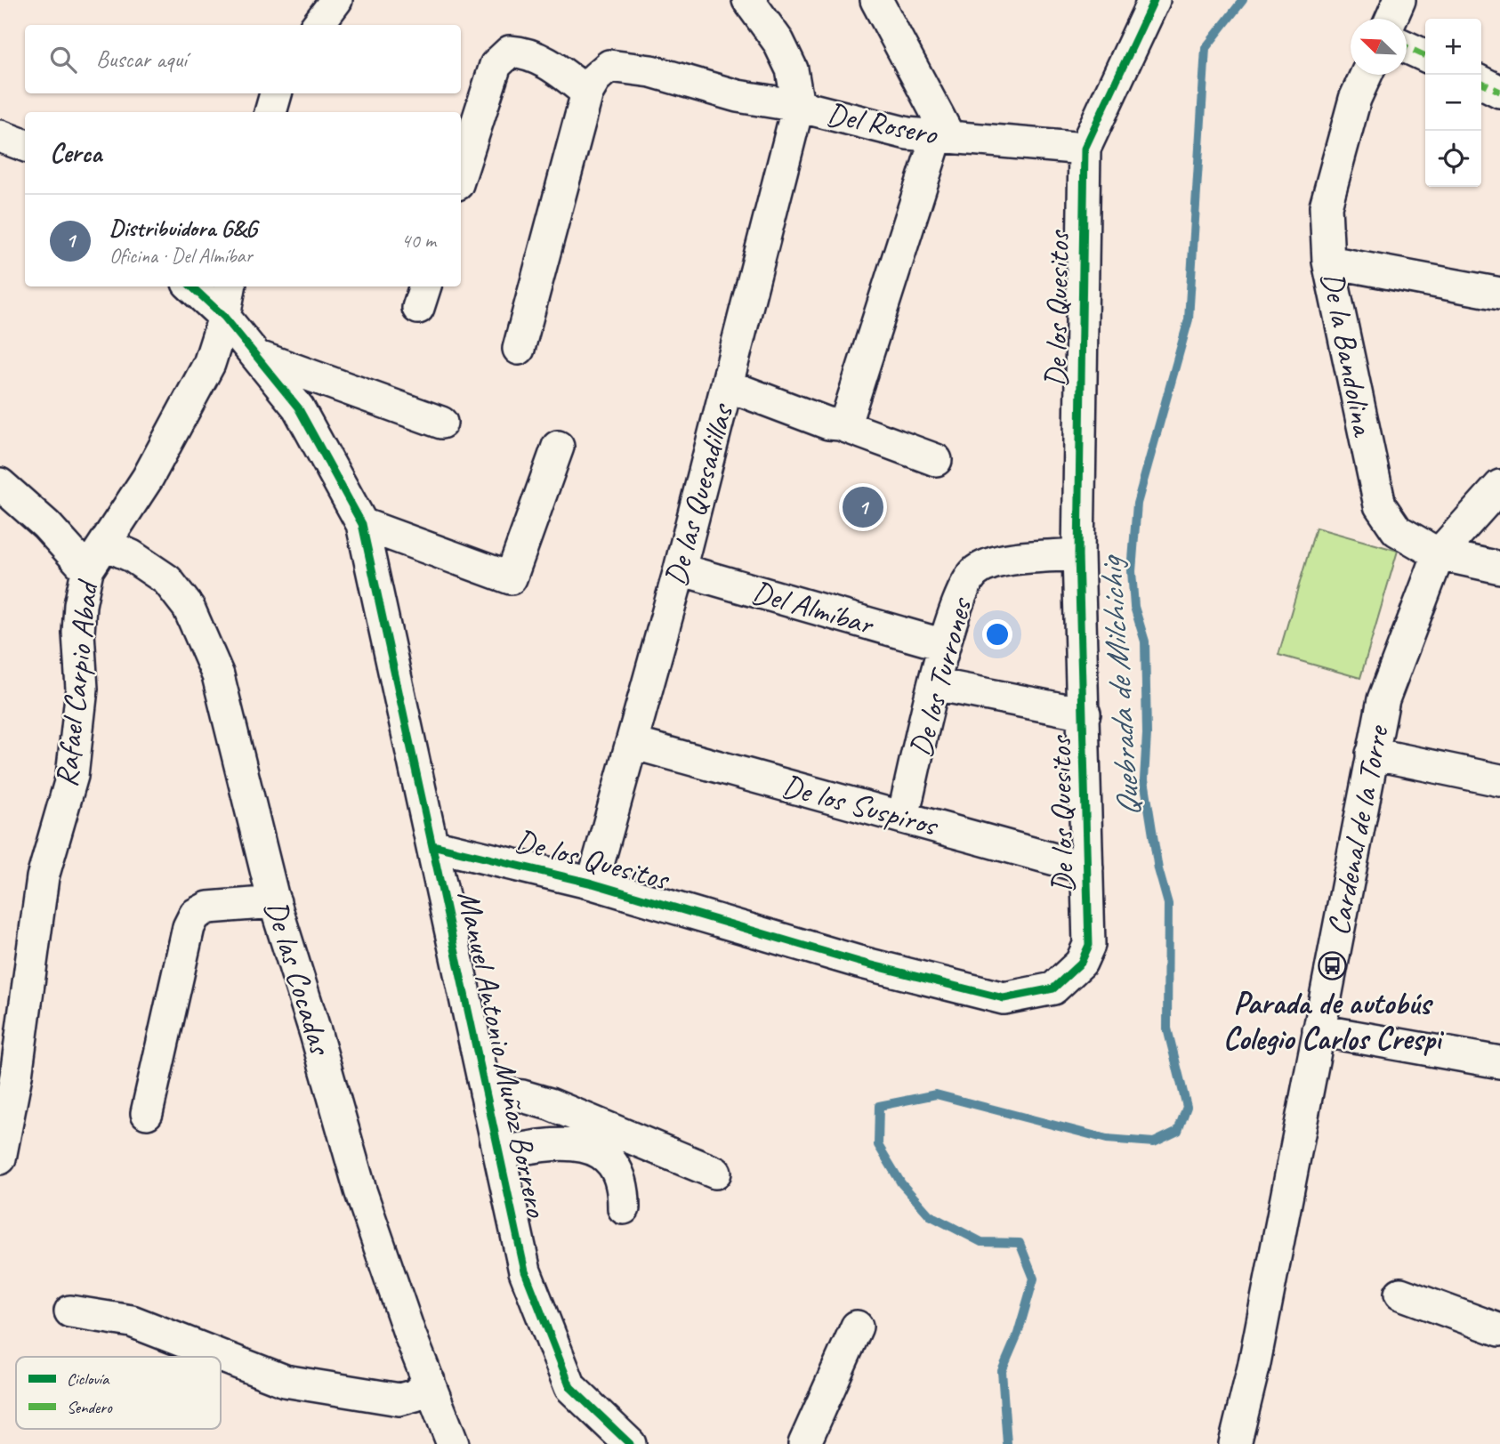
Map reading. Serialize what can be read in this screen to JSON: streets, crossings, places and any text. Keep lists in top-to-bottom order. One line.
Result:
{"streets":{"street":["Del Rosero","De los Quesitos","De la Bandolina","De las Quesadillas","Del Almíbar","De los Turrones","Rafael Carpio Abad","De los Suspiros","Cardenal de la Torre","De las Cocadas","Manuel Antonio Muñoz Borrero"]},"crossings":[["Del Rosero","De los Quesitos"],["Del Rosero","De las Quesadillas"],["De los Quesitos","De las Quesadillas"],["De los Quesitos","De los Turrones"],["De los Quesitos","De los Suspiros"],["De los Quesitos","Manuel Antonio Muñoz Borrero"],["De la Bandolina","Cardenal de la Torre"],["De las Quesadillas","Del Almíbar"],["De las Quesadillas","De los Suspiros"],["Del Almíbar","De los Turrones"],["De los Turrones","De los Suspiros"],["Rafael Carpio Abad","De las Cocadas"],["Rafael Carpio Abad","Manuel Antonio Muñoz Borrero"]],"water":["Quebrada de Milchichig"],"places":{"bus stop":["Parada de autobús Colegio Carlos Crespi"]},"legend":["Ciclovía","Sendero"],"north":"top left","page":{"map_buttons":["+","−"],"search":"Buscar aquí","heading":"Cerca","list":[{"mark":"1","name":"Distribuidora G&G","note":"Oficina · Del Almíbar","value":"40 m"}],"pins":"1"}}
